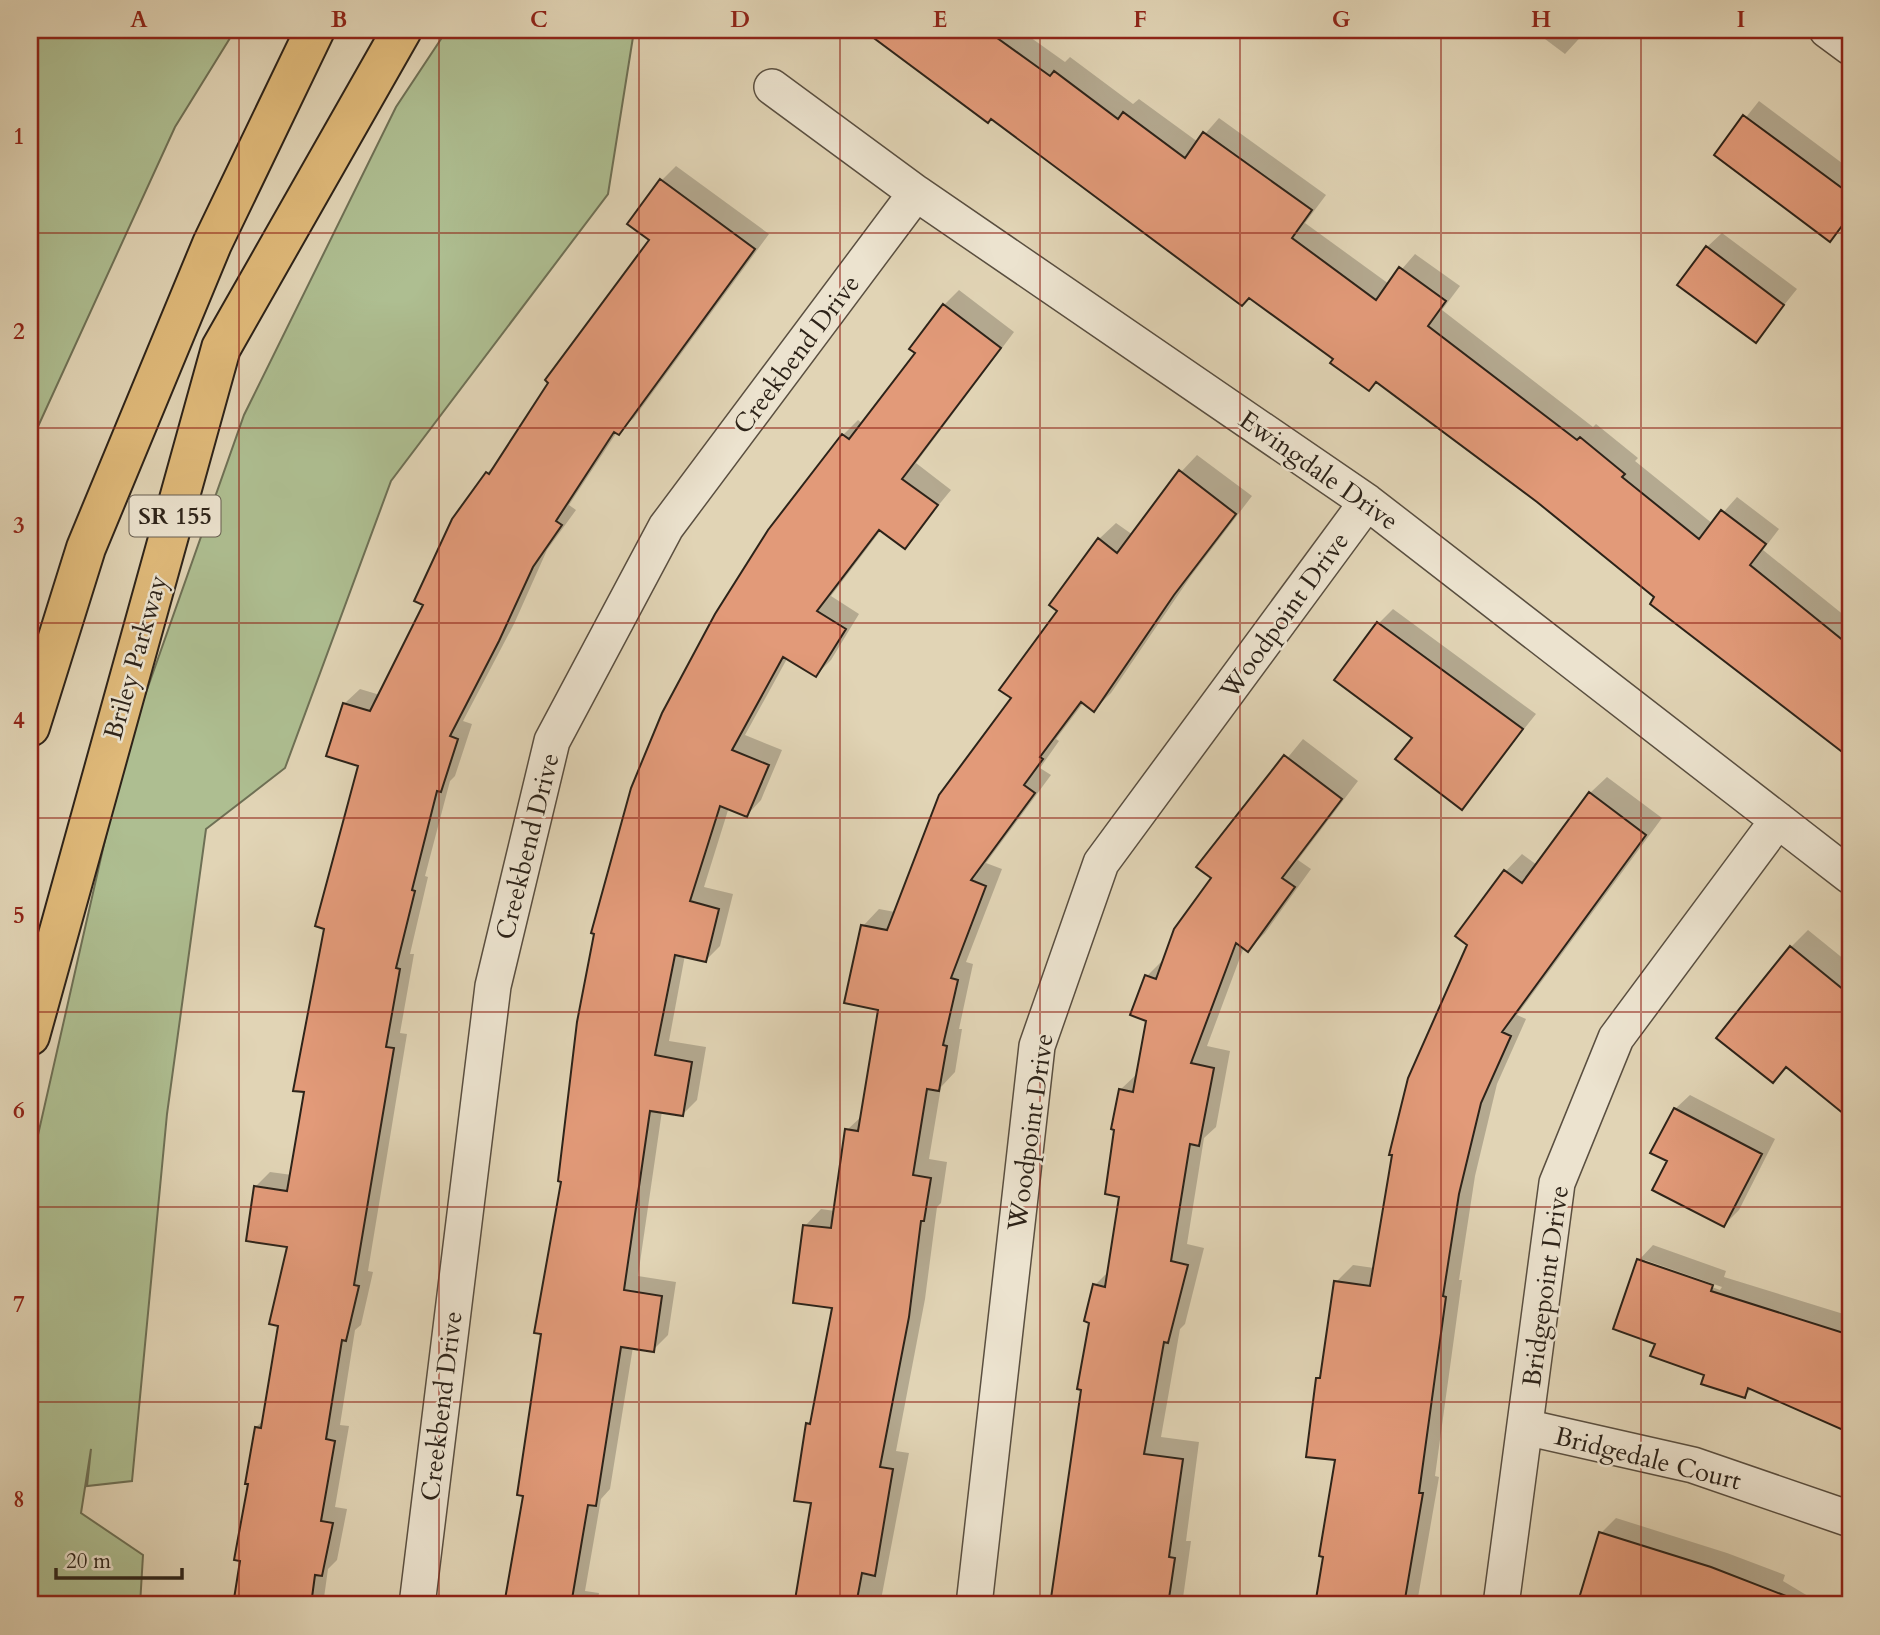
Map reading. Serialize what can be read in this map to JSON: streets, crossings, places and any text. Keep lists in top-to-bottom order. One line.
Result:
{"streets":{"highway":["SR 155","Briley Parkway"],"street":["Creekbend Drive","Ewingdale Drive","Woodpoint Drive","Bridgepoint Drive","Bridgedale Court"]},"crossings":[["Creekbend Drive","Ewingdale Drive"],["Ewingdale Drive","Woodpoint Drive"],["Ewingdale Drive","Bridgepoint Drive"],["Bridgepoint Drive","Bridgedale Court"]],"scale_bar":"20 m","grid":{"columns":["A","B","C","D","E","F","G","H","I"],"rows":["1","2","3","4","5","6","7","8"]}}
